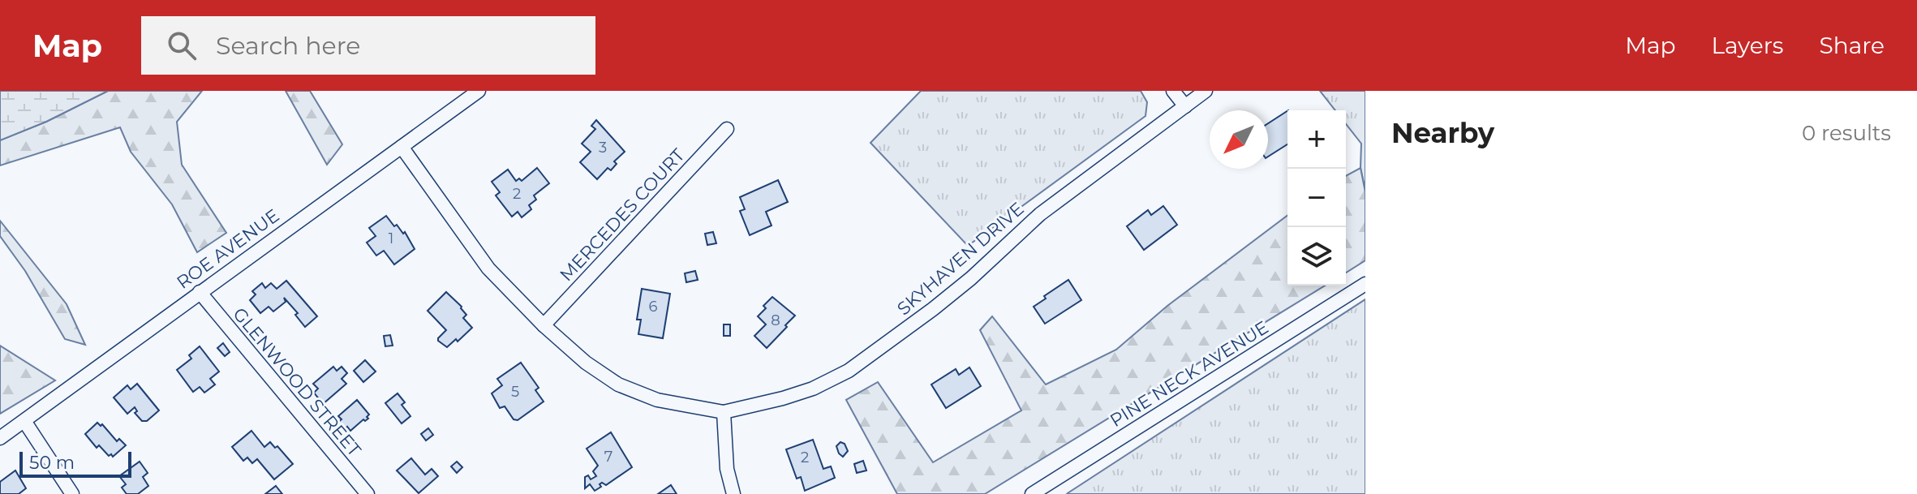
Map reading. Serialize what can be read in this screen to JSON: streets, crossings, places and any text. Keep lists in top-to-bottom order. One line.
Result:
{"streets":{"street":["MERCEDES COURT","ROE AVENUE","SKYHAVEN DRIVE","PINE NECK AVENUE","GLENWOOD STREET"]},"crossings":[["MERCEDES COURT","SKYHAVEN DRIVE"],["ROE AVENUE","SKYHAVEN DRIVE"],["ROE AVENUE","GLENWOOD STREET"]],"house_numbers":["3","2","1","6","8","5","7","2"],"scale_bar":"50 m","north":"bottom left","page":{"header":"Map","search":"Search here","nav":["Map","Layers","Share"],"heading":["Nearby","0 results"],"map_buttons":["+","−"],"scale":"50 m"}}
